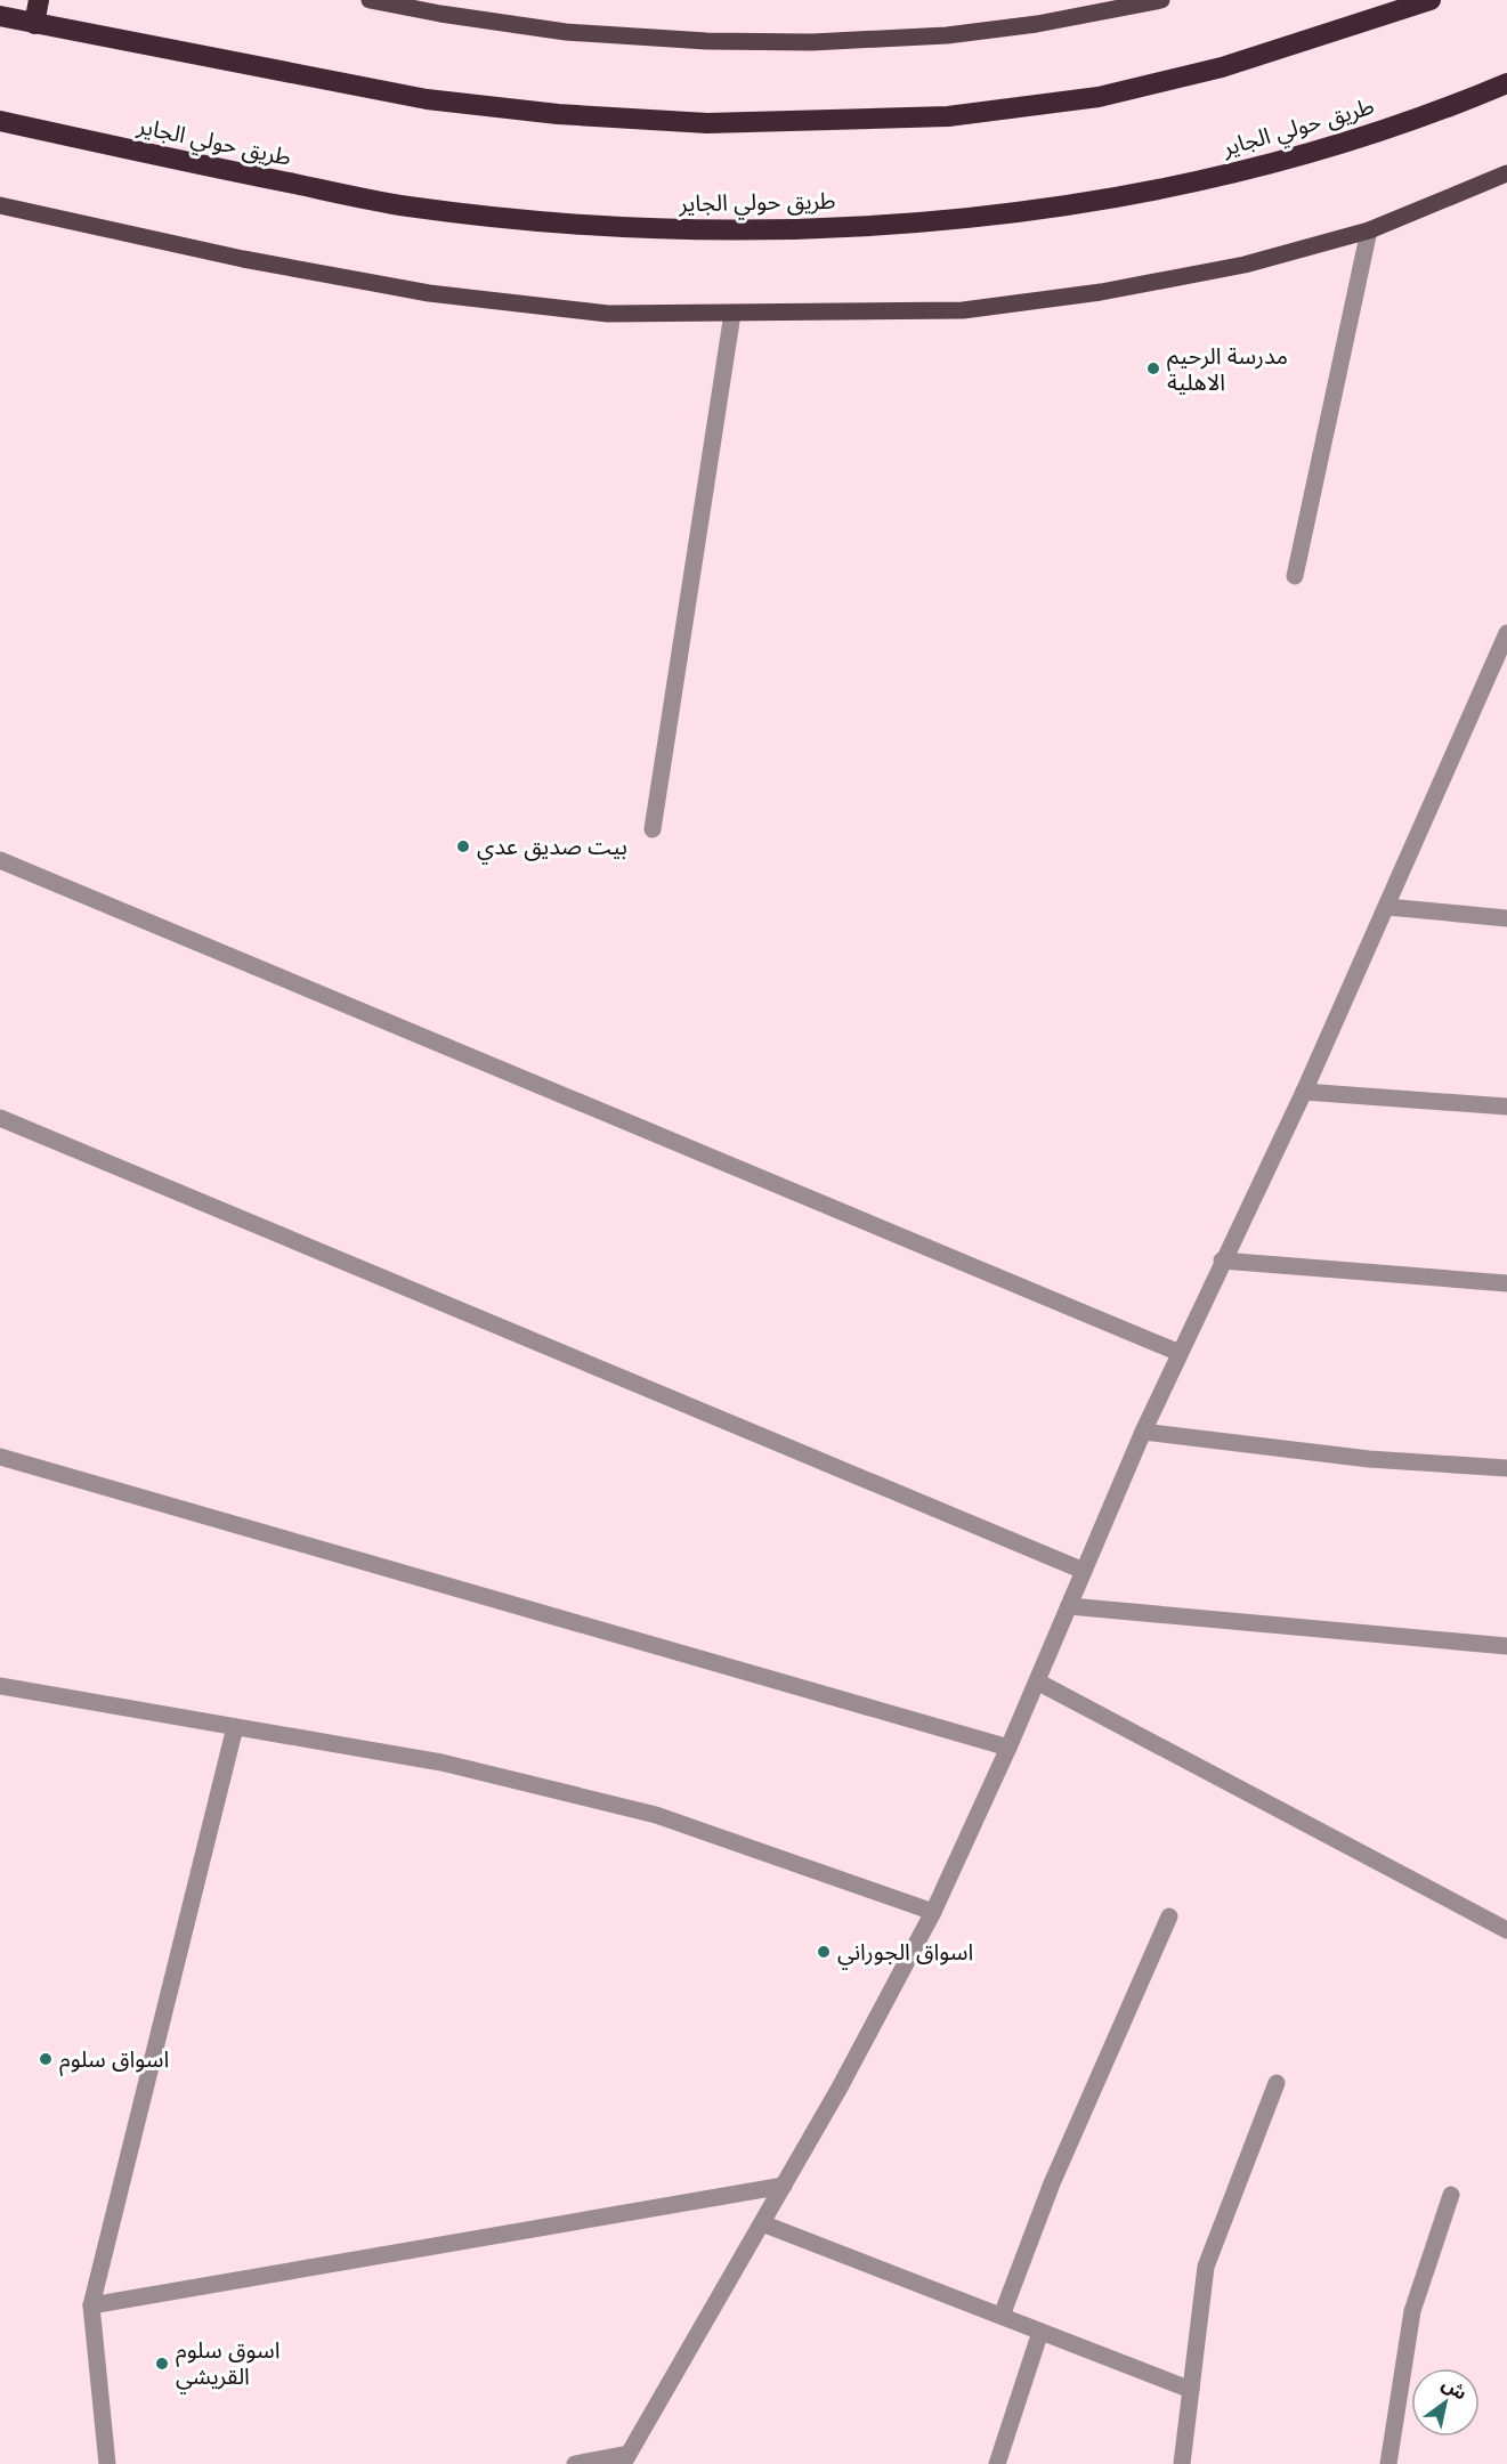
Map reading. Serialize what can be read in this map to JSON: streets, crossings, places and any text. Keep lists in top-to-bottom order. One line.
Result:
{"streets":{"highway":["طريق حولي الجاير"]},"places":["مدرسة الرحيم الاهلية","بيت صديق عدي","اسواق الجوراني","اسواق سلوم","اسوق سلوم القريشي"],"north":"top right"}
